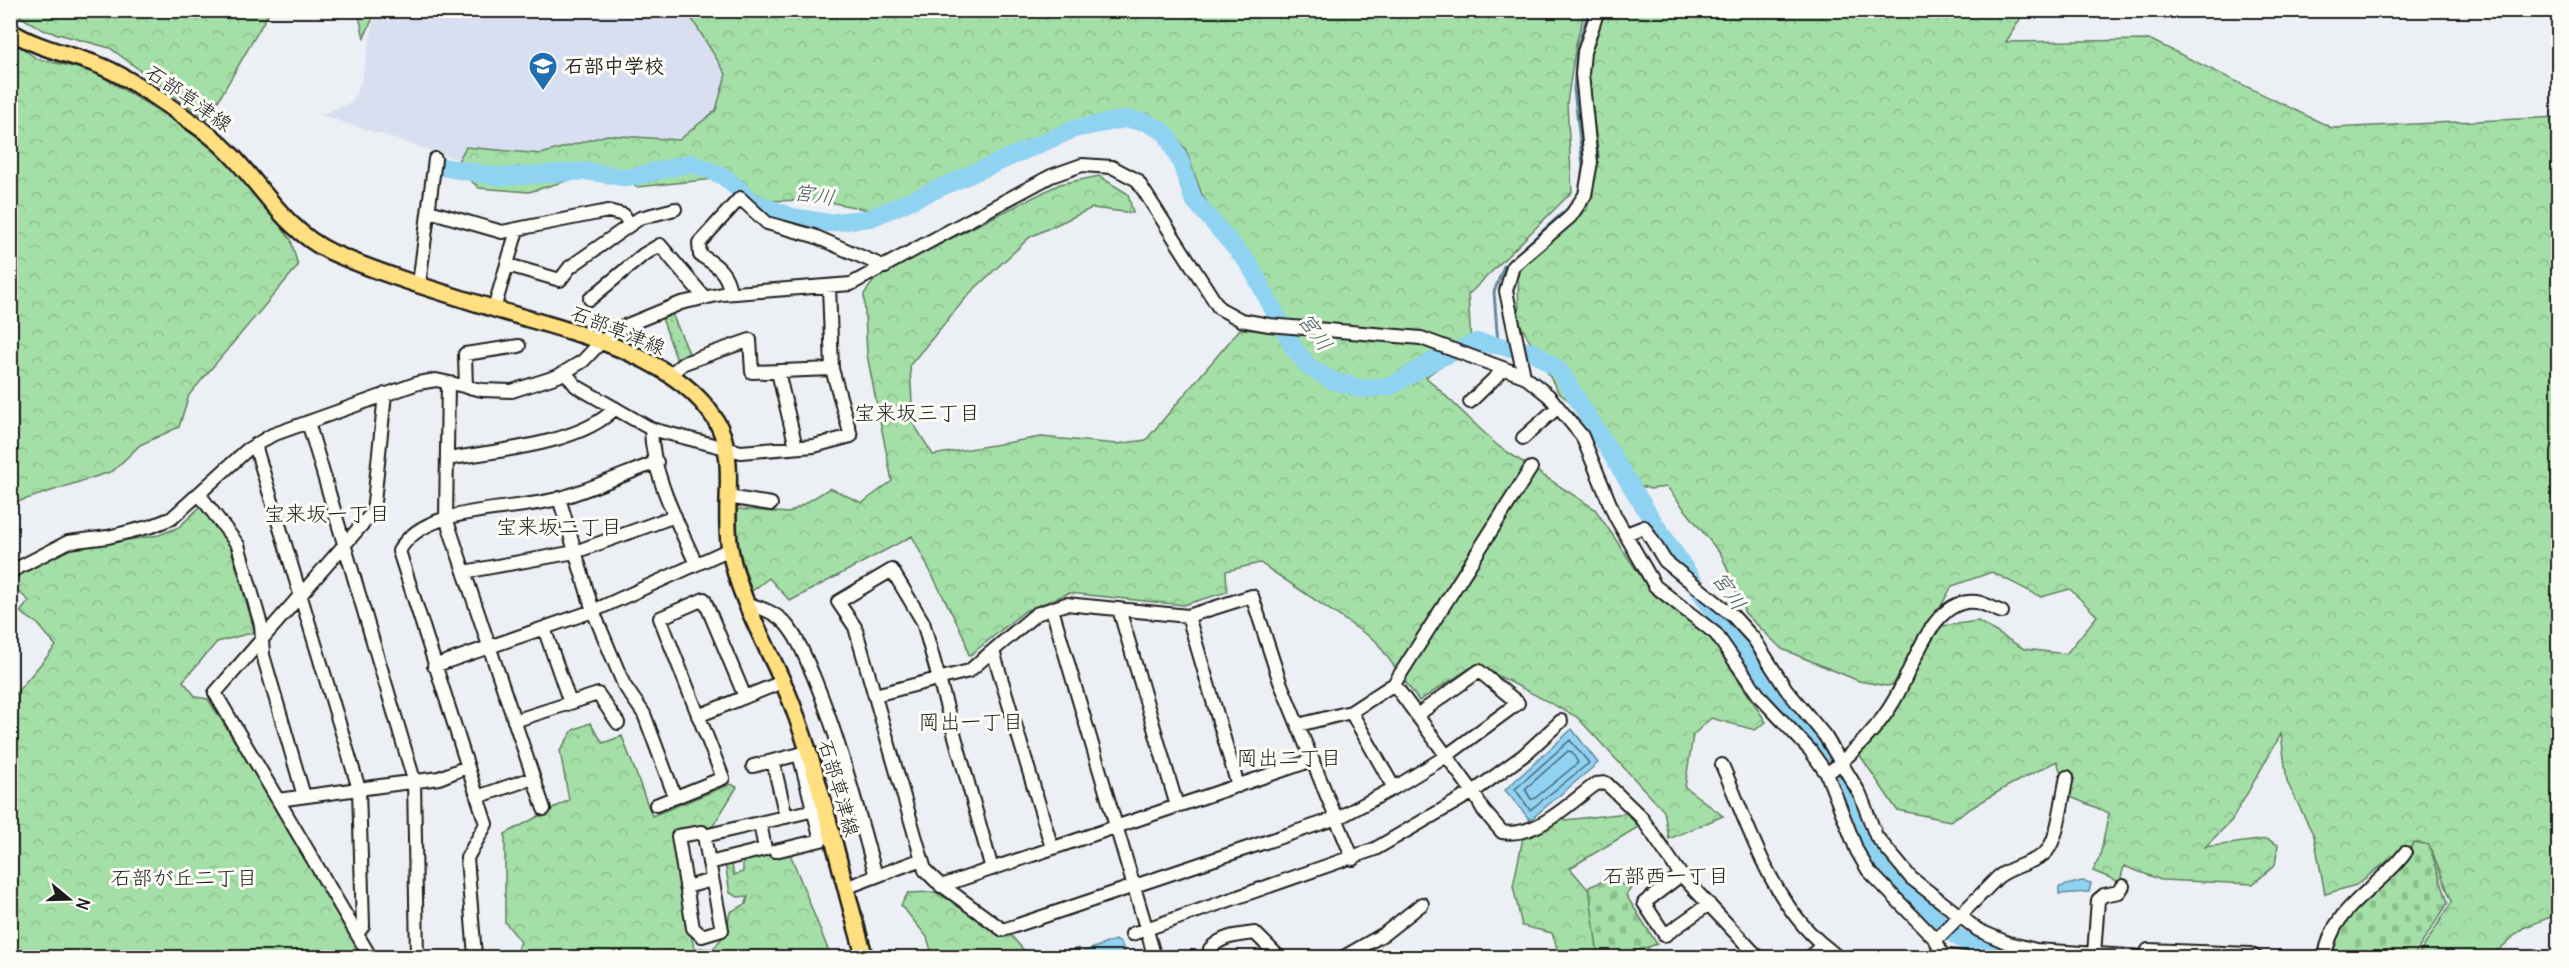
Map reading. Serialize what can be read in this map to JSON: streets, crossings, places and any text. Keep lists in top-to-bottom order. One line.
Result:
{"streets":{"main road":["石部草津線"]},"districts":["宝来坂三丁目","宝来坂一丁目","宝来坂二丁目","岡出一丁目","岡出二丁目","石部西一丁目","石部が丘二丁目"],"water":["宮川"],"places":{"school or university":["石部中学校"]},"north":"right"}
